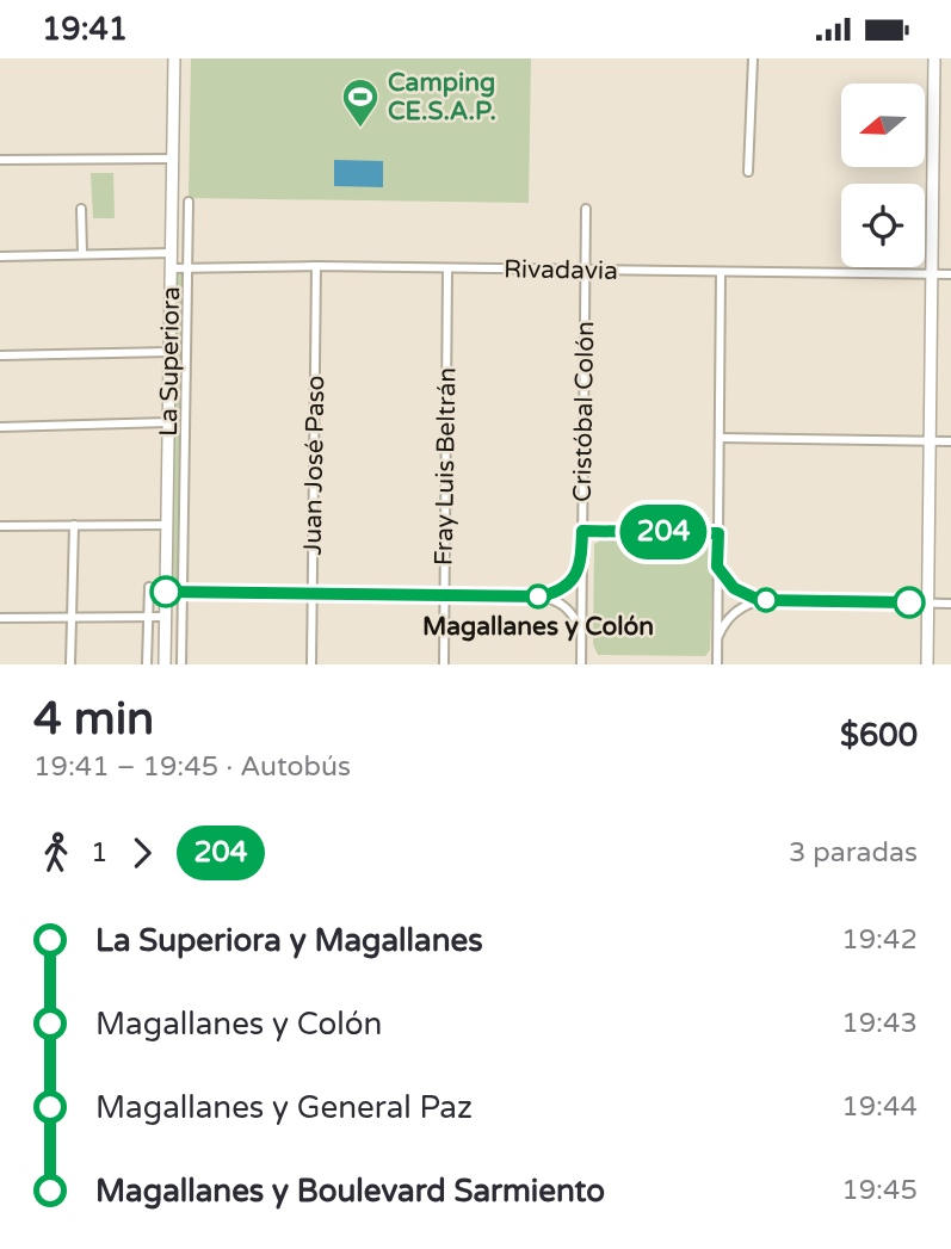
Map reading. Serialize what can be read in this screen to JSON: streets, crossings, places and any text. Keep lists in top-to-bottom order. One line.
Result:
{"streets":{"main road":["La Superiora"],"street":["Rivadavia","Cristóbal Colón","Juan José Paso","Fray Luis Beltrán"]},"crossings":[["Rivadavia","La Superiora"],["Rivadavia","Cristóbal Colón"],["Rivadavia","Juan José Paso"],["Rivadavia","Fray Luis Beltrán"]],"places":{"sports":["Camping CE.S.A.P."],"other":["Magallanes y Colón"]},"lines":["bus line 204"],"north":"left","page":{"status":"19:41","on_map":"204","heading":["4 min","19:41 – 19:45 · Autobús","$600"],"legs":["1","204","3 paradas"],"list":[{"name":"La Superiora y Magallanes","value":"19:42"},{"name":"Magallanes y Colón","value":"19:43"},{"name":"Magallanes y General Paz","value":"19:44"},{"name":"Magallanes y Boulevard Sarmiento","value":"19:45"}]}}
